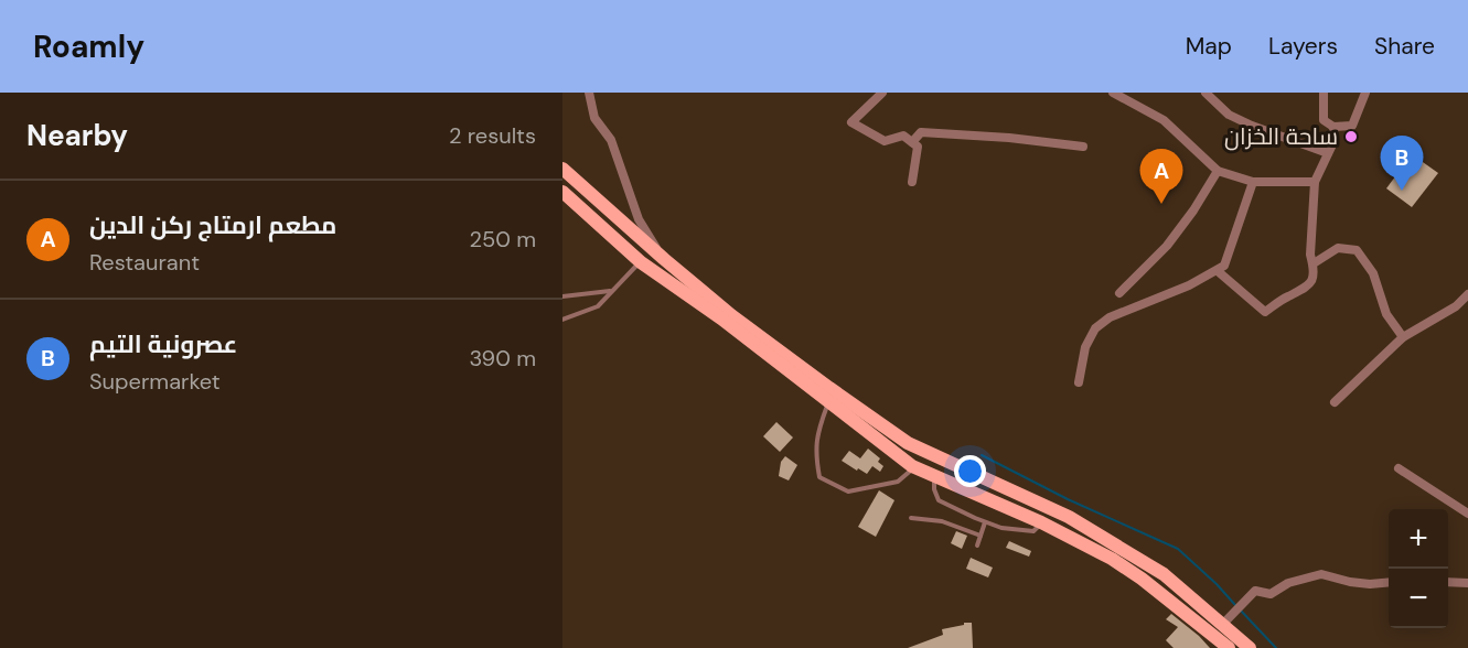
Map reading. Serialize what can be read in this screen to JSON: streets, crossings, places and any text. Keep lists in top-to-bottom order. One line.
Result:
{"places":["ساحة الخزان"],"page":{"header":"Roamly","nav":["Map","Layers","Share"],"heading":["Nearby","2 results"],"pins":["B","A"],"list":[{"mark":"A","name":"مطعم ارمتاج ركن الدين","note":"Restaurant","value":"250 m"},{"mark":"B","name":"عصرونية التيم","note":"Supermarket","value":"390 m"}],"map_buttons":["+","−"]}}
